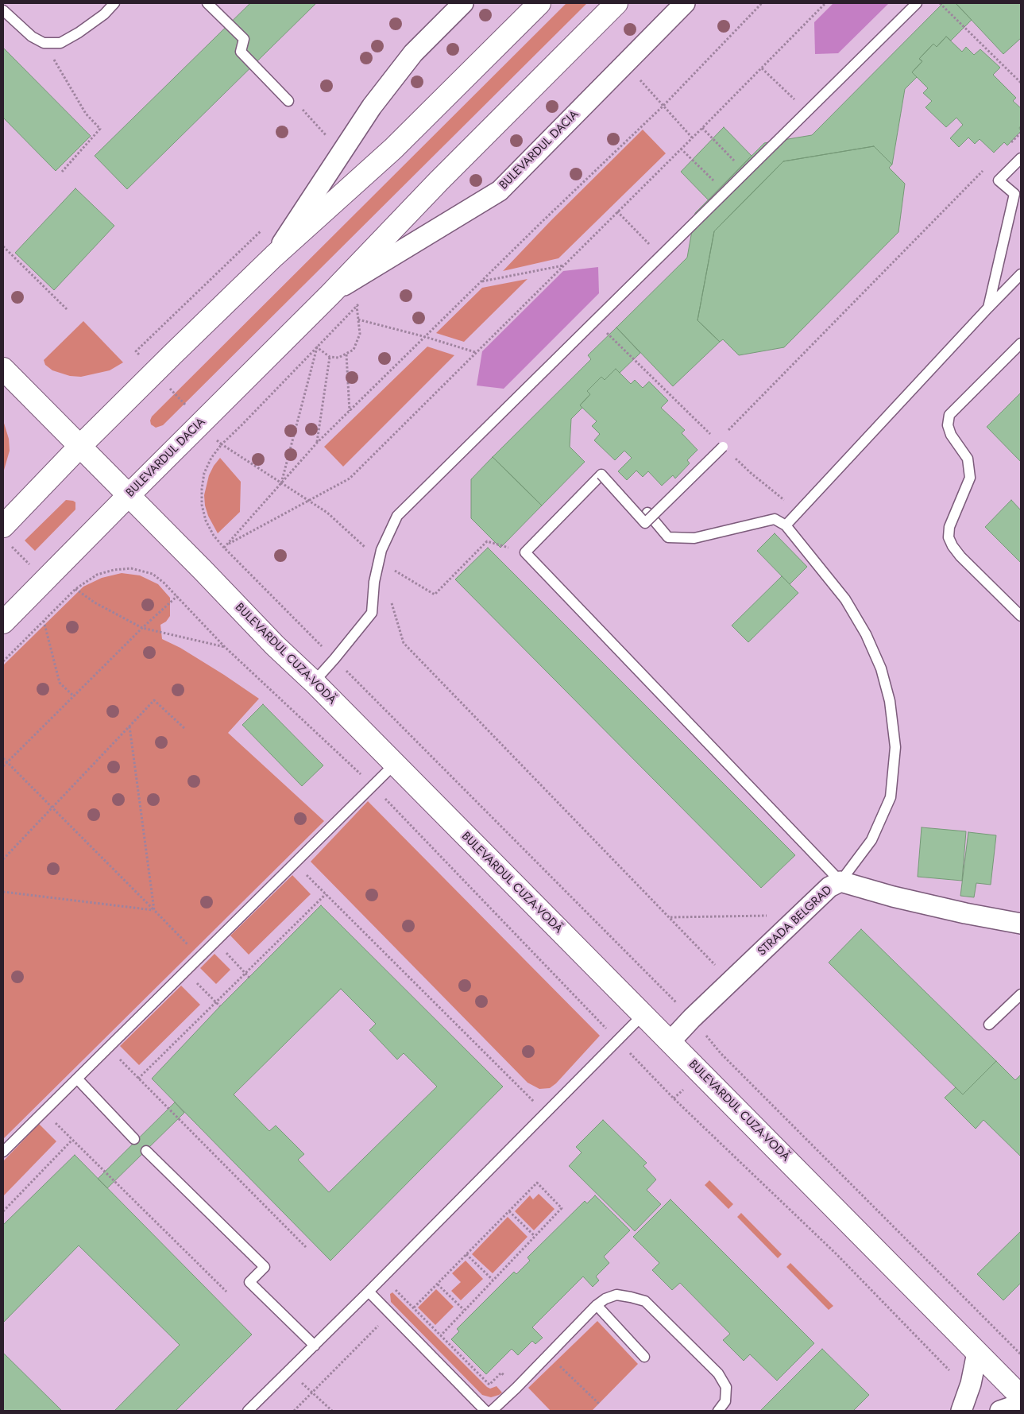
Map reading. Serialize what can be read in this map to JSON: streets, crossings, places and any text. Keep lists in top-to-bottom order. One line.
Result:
{"streets":{"main road":["BULEVARDUL DACIA","BULEVARDUL CUZA-VODĂ"],"street":["STRADA BELGRAD"]},"crossings":[["BULEVARDUL DACIA","BULEVARDUL CUZA-VODĂ"],["BULEVARDUL CUZA-VODĂ","STRADA BELGRAD"]]}
